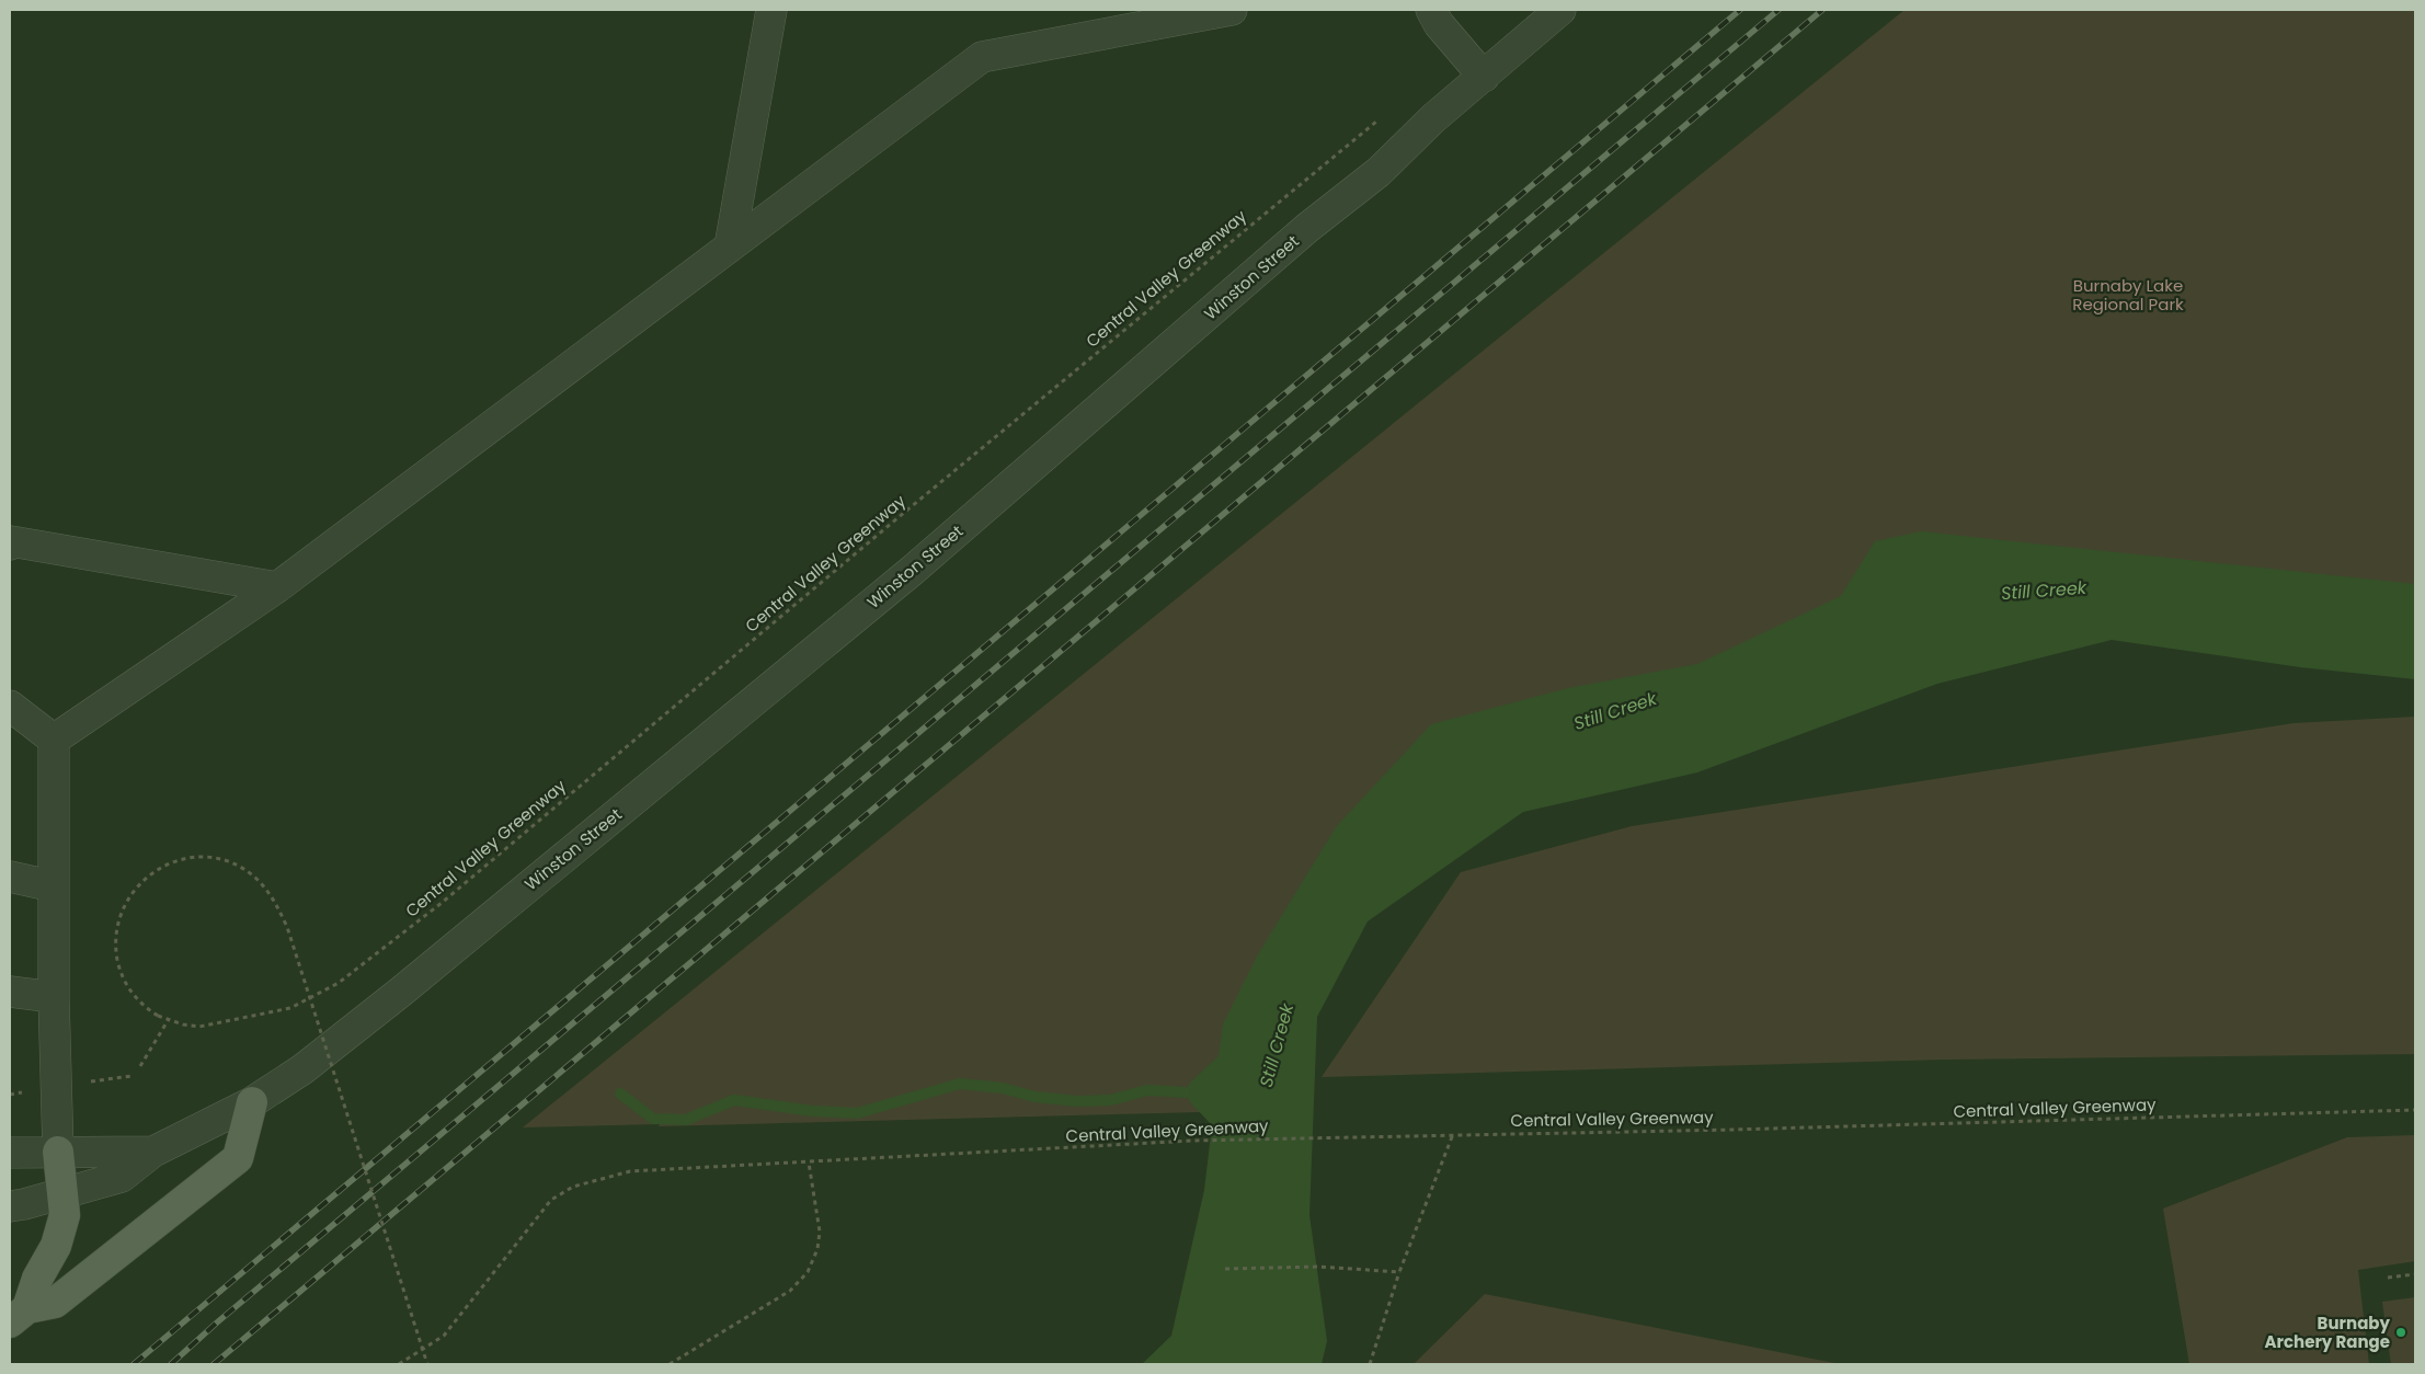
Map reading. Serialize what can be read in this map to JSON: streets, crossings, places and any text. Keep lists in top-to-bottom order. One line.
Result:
{"streets":{"street":["Winston Street"],"path":["Central Valley Greenway"]},"water":["Still Creek"],"parks":["Burnaby Lake Regional Park"],"places":["Burnaby Archery Range"]}
